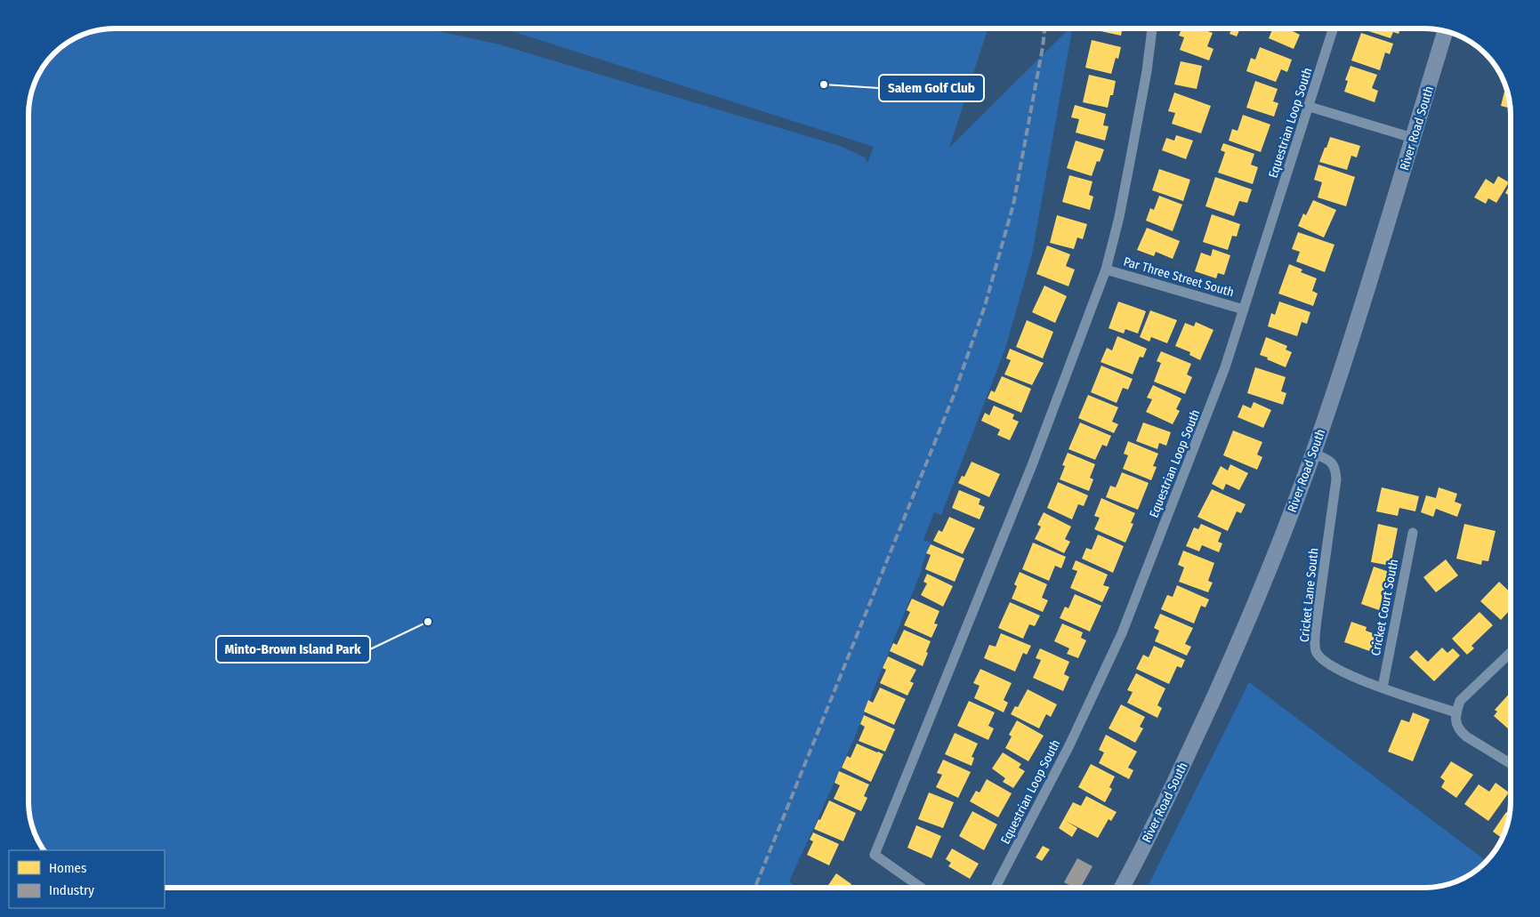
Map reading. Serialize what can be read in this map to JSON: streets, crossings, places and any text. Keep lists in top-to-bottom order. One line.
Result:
{"streets":{"main road":["River Road South"],"street":["Equestrian Loop South","Par Three Street South","Cricket Lane South","Cricket Court South"]},"crossings":[["Equestrian Loop South","Par Three Street South"],["River Road South","Cricket Lane South"],["Cricket Lane South","Cricket Court South"]],"places":["Salem Golf Club","Minto-Brown Island Park"],"legend":["Homes","Industry"]}
